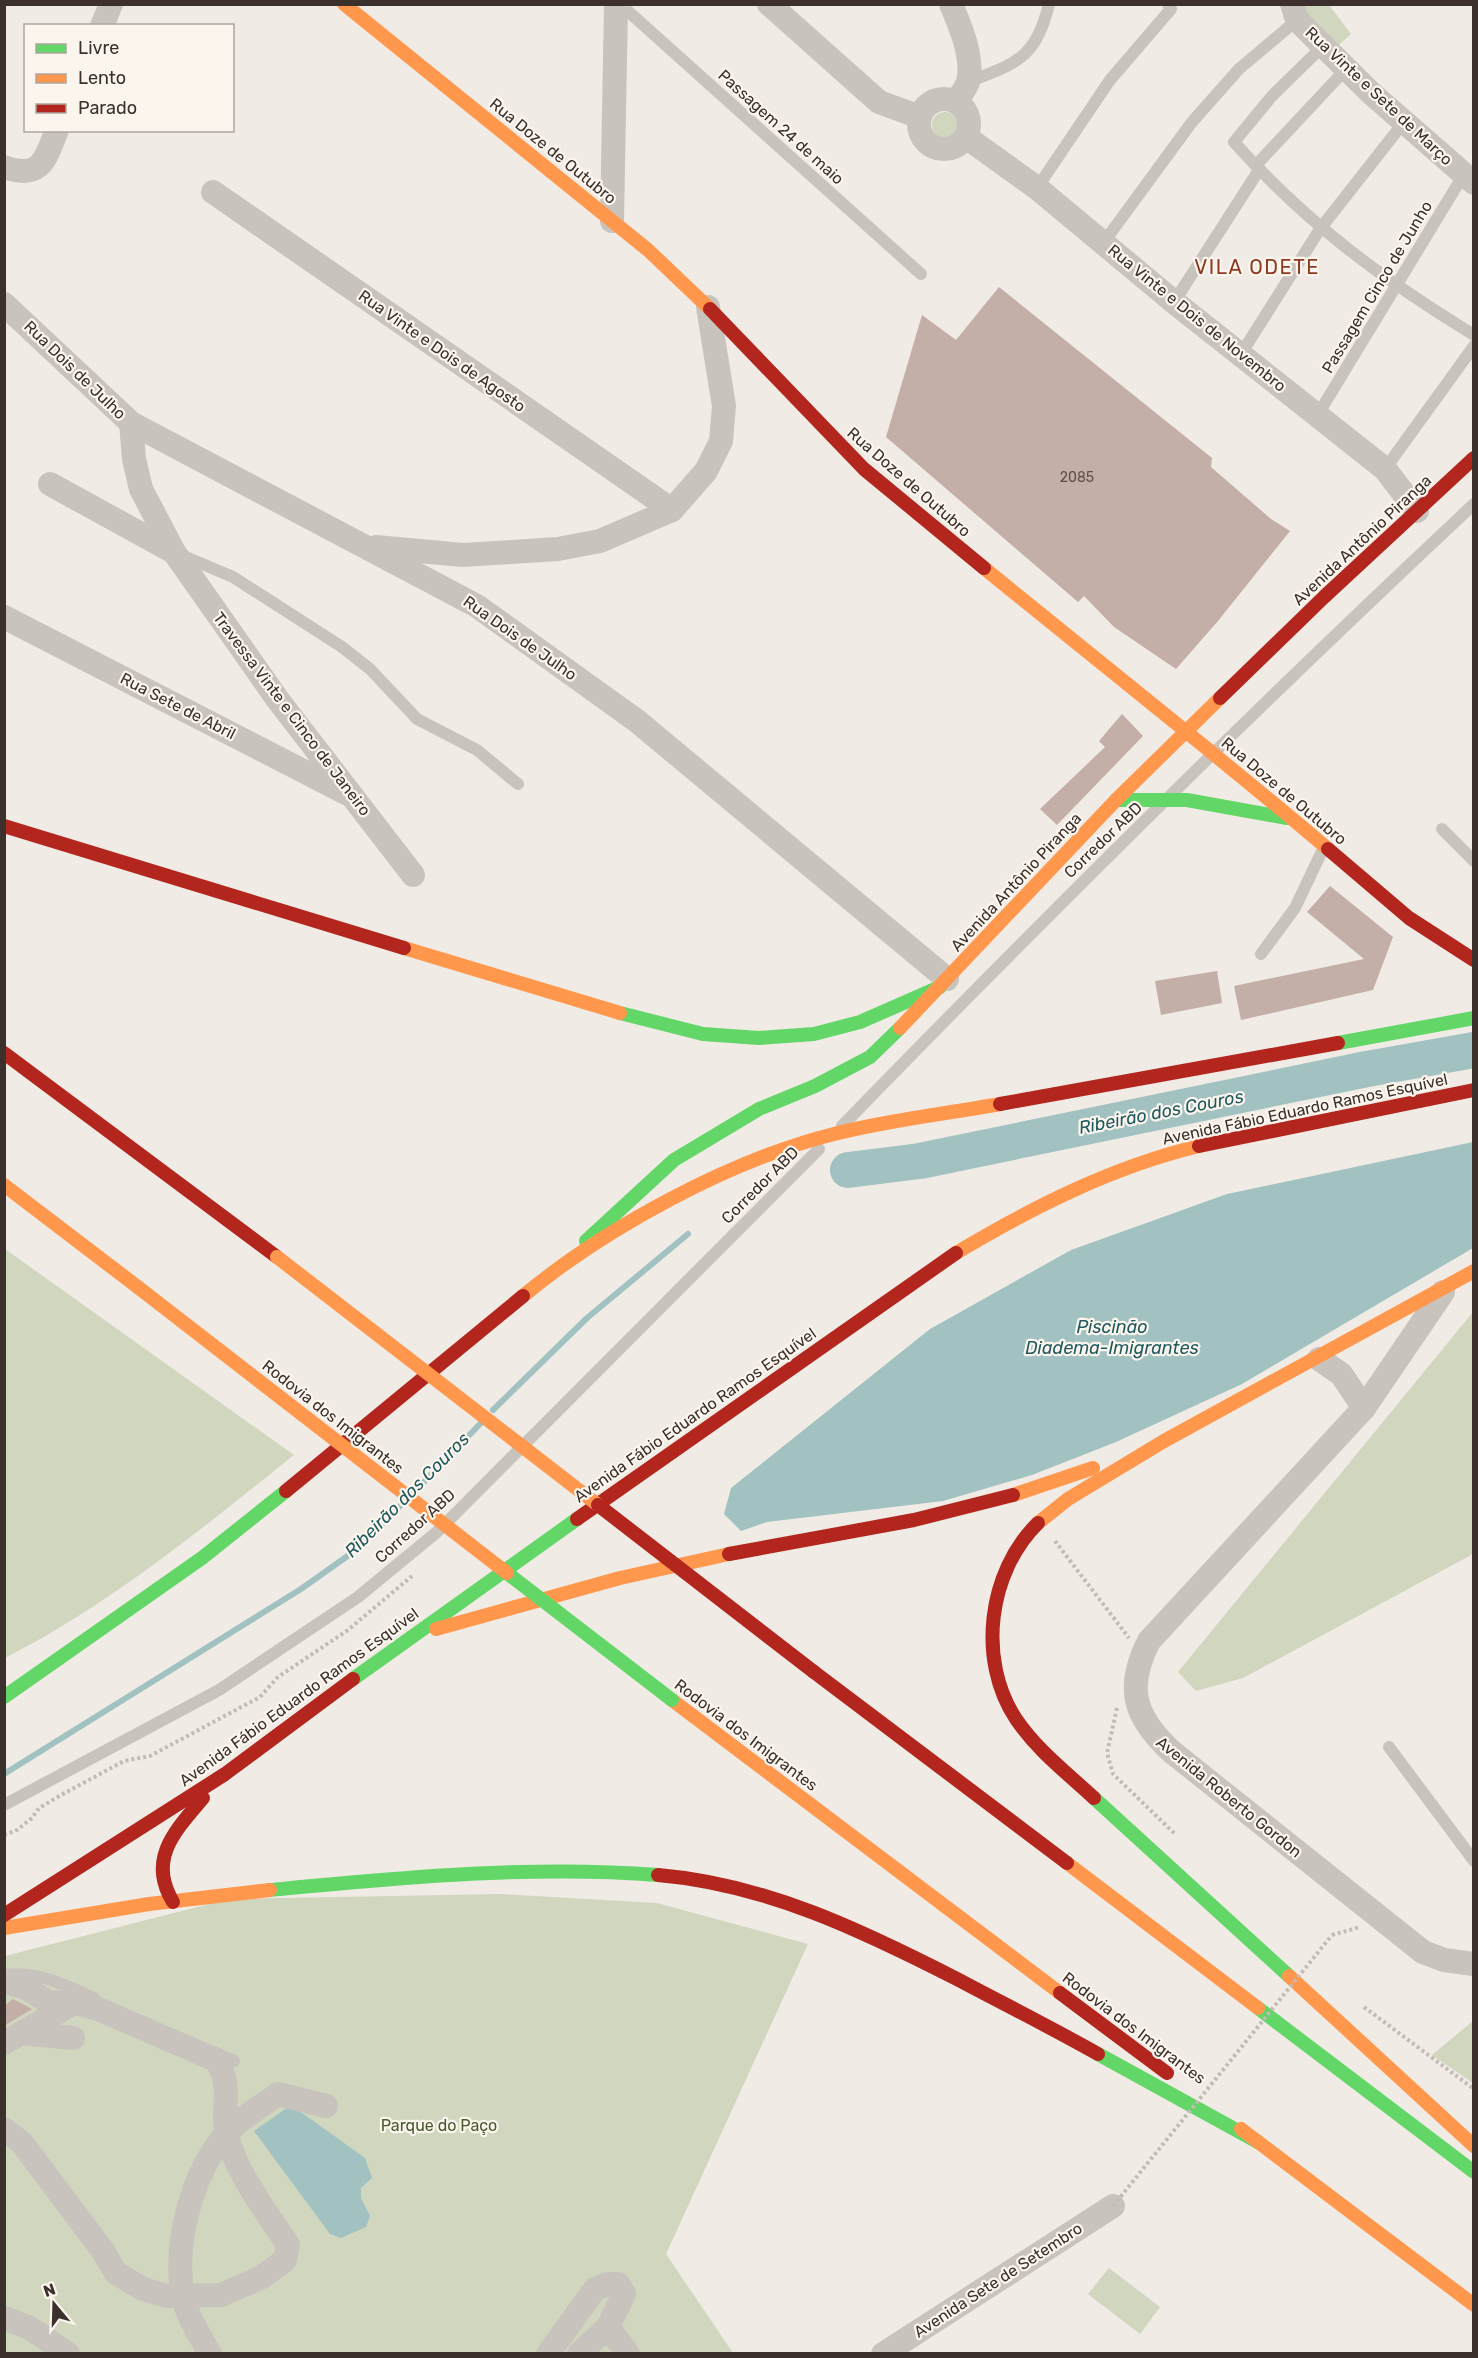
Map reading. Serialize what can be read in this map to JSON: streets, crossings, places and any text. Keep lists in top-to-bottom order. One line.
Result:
{"streets":{"main road":["Rua Doze de Outubro","Avenida Antônio Piranga","Avenida Fábio Eduardo Ramos Esquível","Rodovia dos Imigrantes"],"street":["Rua Vinte e Sete de Março","Rua Vinte e Dois de Novembro","Rua Vinte e Dois de Agosto","Rua Dois de Julho","Rua Sete de Abril","Travessa Vinte e Cinco de Janeiro","Avenida Roberto Gordon","Avenida Sete de Setembro"],"lane":["Passagem 24 de maio","Passagem Cinco de Junho","Corredor ABD"]},"crossings":[["Rua Vinte e Sete de Março","Passagem Cinco de Junho"],["Rua Doze de Outubro","Avenida Antônio Piranga"],["Rua Doze de Outubro","Corredor ABD"],["Passagem Cinco de Junho","Rua Vinte e Dois de Novembro"],["Rua Vinte e Dois de Novembro","Avenida Antônio Piranga"],["Rua Dois de Julho","Avenida Antônio Piranga"],["Rua Dois de Julho","Travessa Vinte e Cinco de Janeiro"],["Rua Sete de Abril","Travessa Vinte e Cinco de Janeiro"]],"districts":["VILA ODETE"],"water":["Ribeirão dos Couros","Piscinão Diadema-Imigrantes"],"parks":["Parque do Paço"],"house_numbers":["2085"],"legend":["Livre","Lento","Parado"],"north":"top"}
